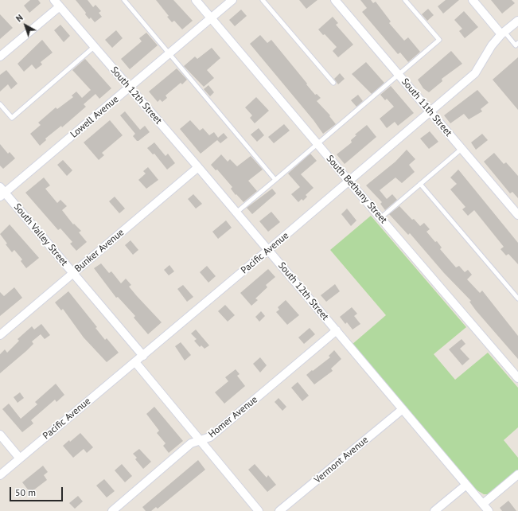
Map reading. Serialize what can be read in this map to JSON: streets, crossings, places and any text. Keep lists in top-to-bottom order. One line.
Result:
{"streets":{"street":["South 12th Street","South 11th Street","Lowell Avenue","South Bethany Street","South Valley Street","Bunker Avenue","Pacific Avenue","Homer Avenue","Vermont Avenue"]},"crossings":[["South 12th Street","Lowell Avenue"],["South 12th Street","Bunker Avenue"],["South 12th Street","Pacific Avenue"],["South 12th Street","Homer Avenue"],["South 12th Street","Vermont Avenue"],["South 11th Street","Pacific Avenue"],["Lowell Avenue","South Bethany Street"],["Lowell Avenue","South Valley Street"],["South Bethany Street","Pacific Avenue"],["South Valley Street","Bunker Avenue"],["South Valley Street","Pacific Avenue"]],"scale_bar":"50 m","north":"top left"}
